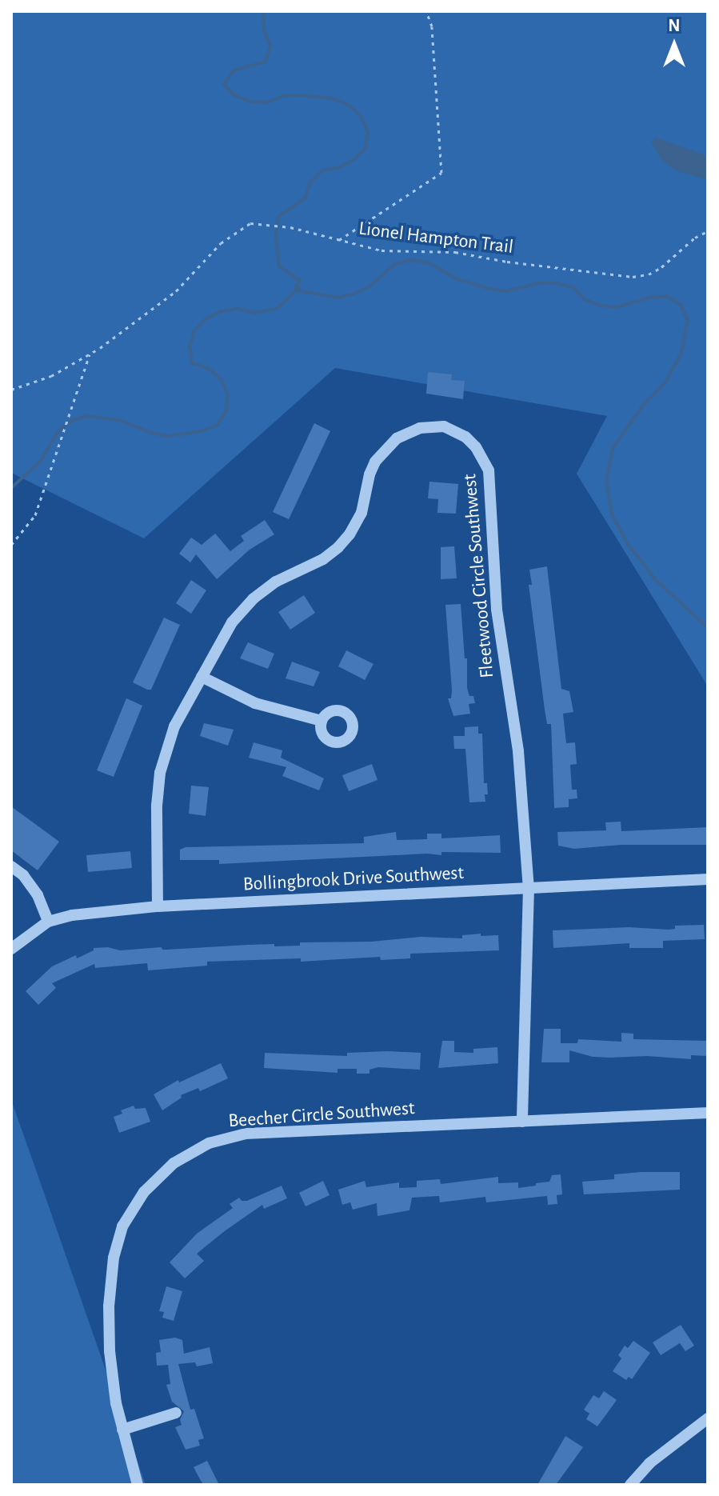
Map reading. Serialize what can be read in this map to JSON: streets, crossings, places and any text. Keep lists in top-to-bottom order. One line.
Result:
{"streets":{"street":["Fleetwood Circle Southwest","Bollingbrook Drive Southwest","Beecher Circle Southwest"],"path":["Lionel Hampton Trail"]},"crossings":[["Fleetwood Circle Southwest","Bollingbrook Drive Southwest"],["Fleetwood Circle Southwest","Beecher Circle Southwest"]],"north":"top"}
